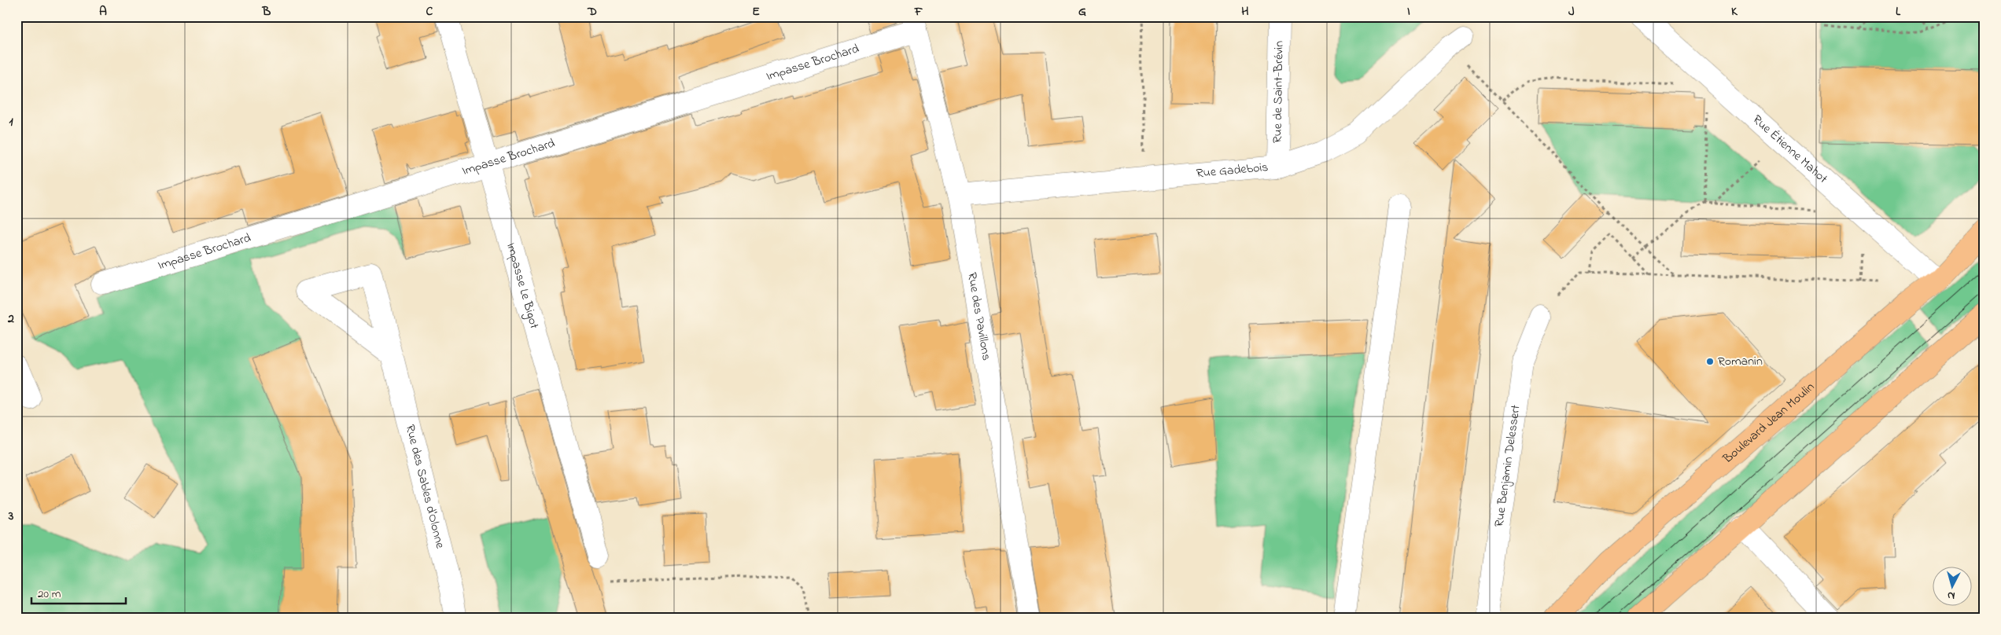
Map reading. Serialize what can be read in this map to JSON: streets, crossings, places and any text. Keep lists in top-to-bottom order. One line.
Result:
{"streets":{"main road":["Boulevard Jean Moulin"],"street":["Impasse Brochard","Rue de Saint-Brévin","Rue Étienne Mahot","Rue Gadebois","Impasse Le Bigot","Rue des Pavillons","Rue Benjamin Delessert","Rue des Sables d'Olonne"]},"crossings":[["Impasse Brochard","Impasse Le Bigot"],["Impasse Brochard","Rue des Pavillons"],["Rue de Saint-Brévin","Rue Gadebois"],["Rue Étienne Mahot","Boulevard Jean Moulin"],["Rue Gadebois","Rue des Pavillons"]],"places":["Romanin"],"scale_bar":"20 m","north":"bottom","grid":{"columns":["A","B","C","D","E","F","G","H","I","J","K","L"],"rows":["1","2","3"]}}
